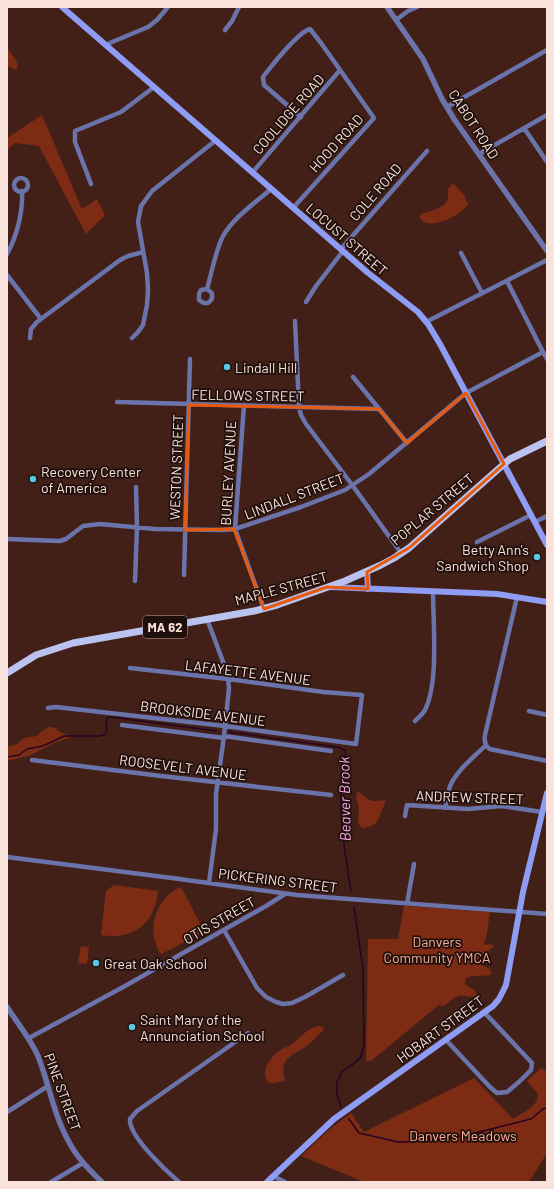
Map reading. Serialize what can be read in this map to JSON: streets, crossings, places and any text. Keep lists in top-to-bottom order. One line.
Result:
{"streets":{"main road":["LOCUST STREET","POPLAR STREET","MAPLE STREET","MA 62","HOBART STREET"],"street":["COOLIDGE ROAD","CABOT ROAD","HOOD ROAD","COLE ROAD","FELLOWS STREET","WESTON STREET","BURLEY AVENUE","LINDALL STREET","LAFAYETTE AVENUE","BROOKSIDE AVENUE","ROOSEVELT AVENUE","ANDREW STREET","PICKERING STREET","OTIS STREET","PINE STREET"]},"crossings":[["COOLIDGE ROAD","HOOD ROAD"],["COOLIDGE ROAD","LOCUST STREET"],["HOOD ROAD","LOCUST STREET"],["COLE ROAD","LOCUST STREET"],["LOCUST STREET","LINDALL STREET"],["LOCUST STREET","POPLAR STREET"],["FELLOWS STREET","WESTON STREET"],["FELLOWS STREET","BURLEY AVENUE"],["WESTON STREET","LINDALL STREET"],["BURLEY AVENUE","LINDALL STREET"],["BURLEY AVENUE","MAPLE STREET"],["POPLAR STREET","MAPLE STREET"],["LAFAYETTE AVENUE","BROOKSIDE AVENUE"],["ANDREW STREET","HOBART STREET"],["PICKERING STREET","OTIS STREET"],["PICKERING STREET","HOBART STREET"],["OTIS STREET","PINE STREET"]],"water":["Beaver Brook"],"parks":["Danvers Community YMCA","Danvers Meadows"],"places":["Lindall Hill","Recovery Center of America","Betty Ann's Sandwich Shop","Great Oak School","Saint Mary of the Annunciation School"]}
